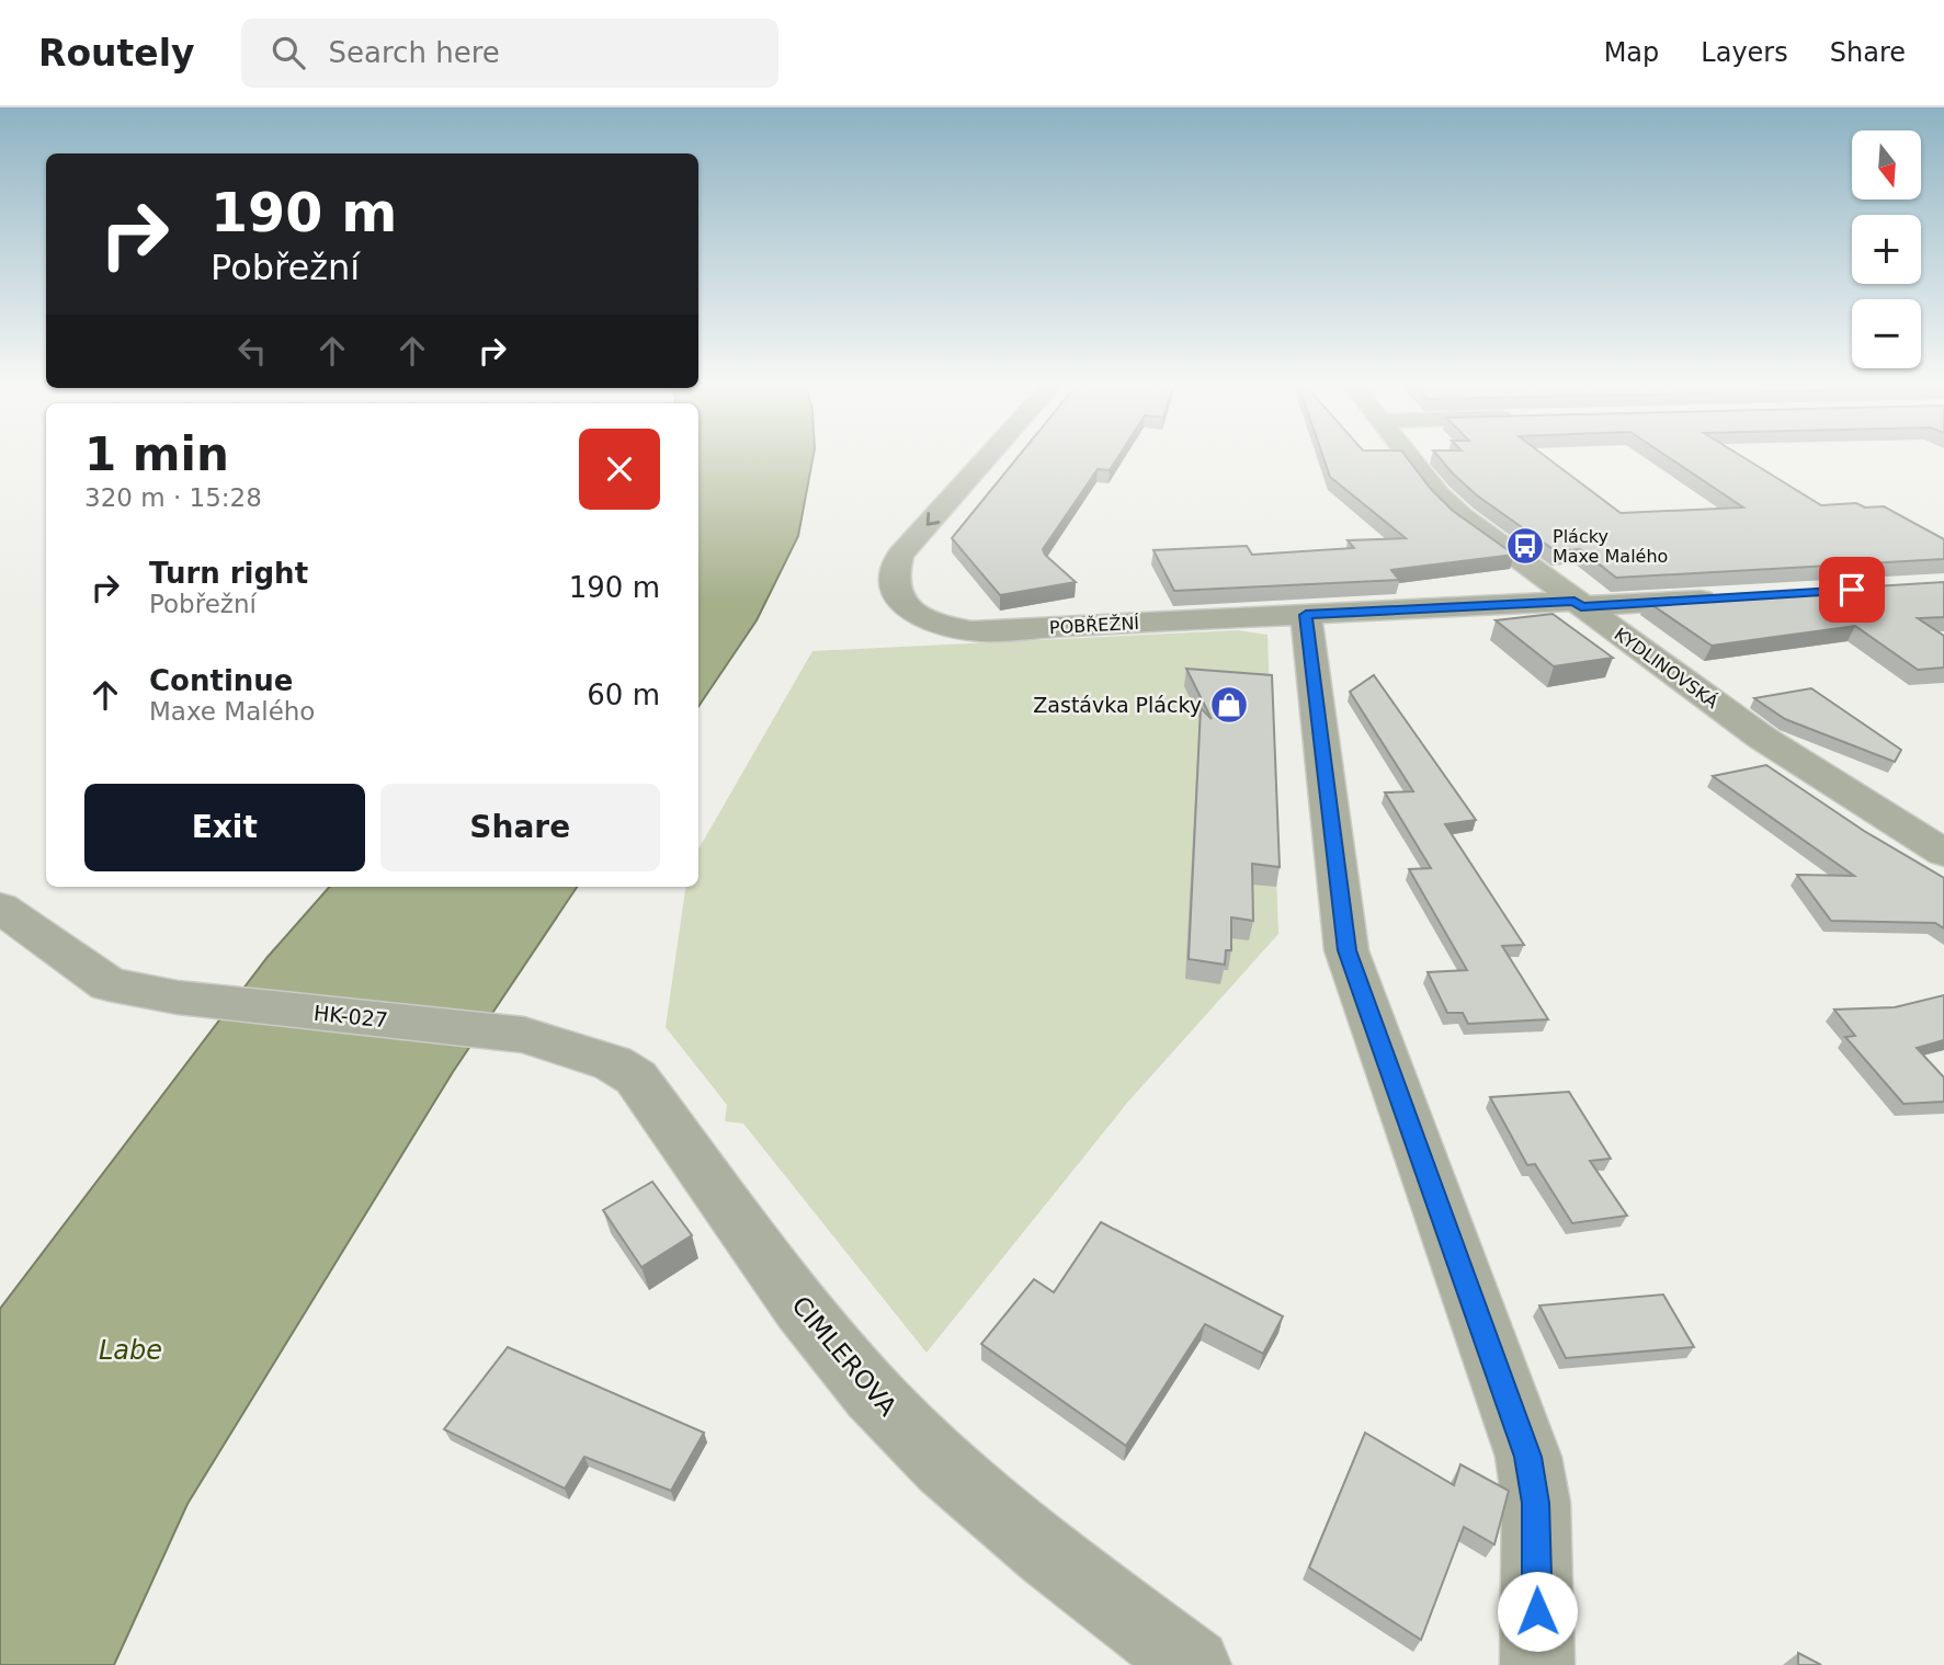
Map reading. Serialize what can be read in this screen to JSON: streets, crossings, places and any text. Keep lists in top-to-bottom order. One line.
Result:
{"streets":{"street":["POBŘEŽNÍ","KYDLINOVSKÁ","HK-027","CIMLEROVA"]},"crossings":[["POBŘEŽNÍ","KYDLINOVSKÁ"],["HK-027","CIMLEROVA"]],"water":["Labe"],"places":{"bus stop":["Plácky Maxe Malého"],"shop":["Zastávka Plácky"]},"north":"bottom","page":{"header":"Routely","search":"Search here","nav":["Map","Layers","Share"],"map_buttons":["+","−"],"turn":["190 m","Pobřežní"],"heading":["1 min","320 m · 15:28"],"list":[{"name":"Turn right","note":"Pobřežní","value":"190 m"},{"name":"Continue","note":"Maxe Malého","value":"60 m"}],"buttons":["Exit","Share"]}}
